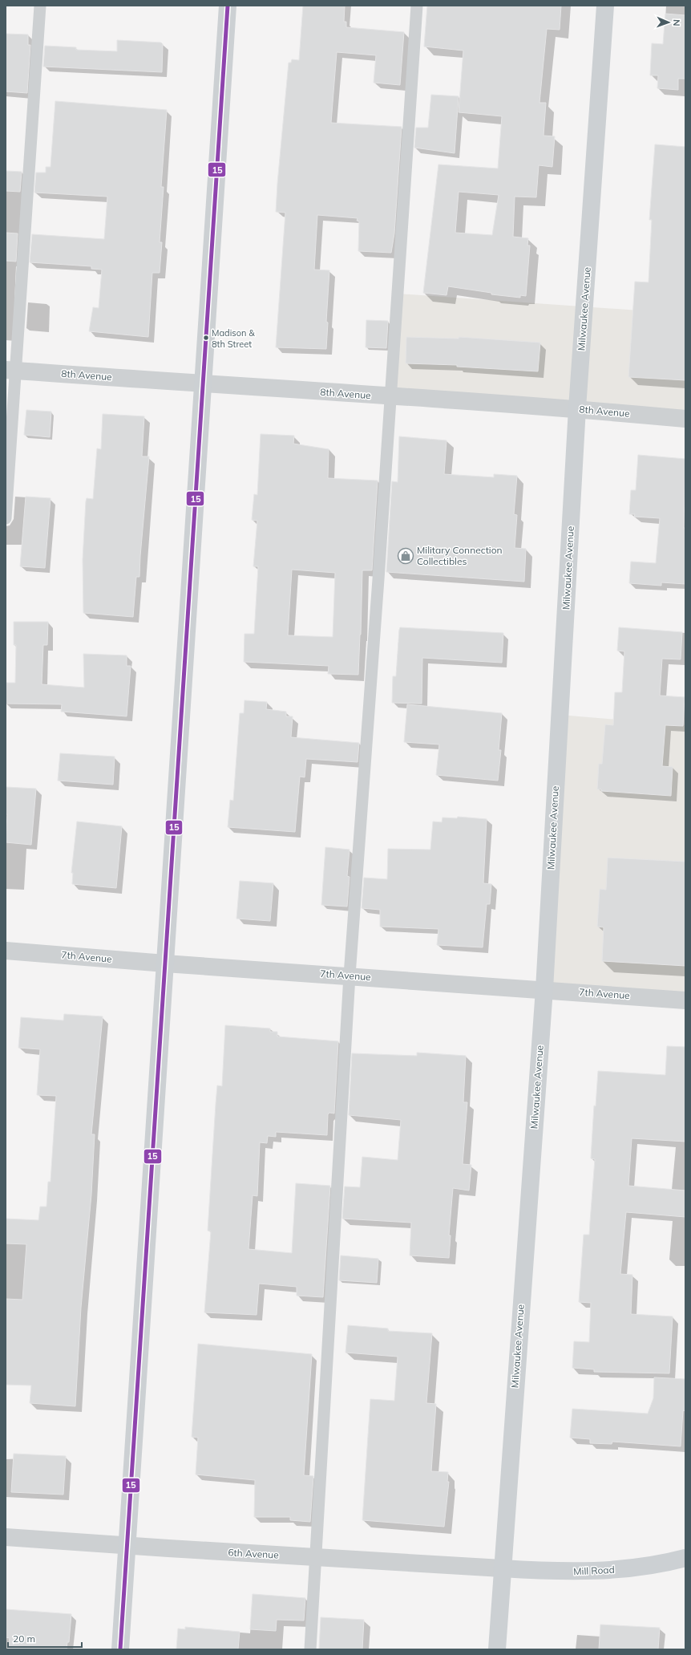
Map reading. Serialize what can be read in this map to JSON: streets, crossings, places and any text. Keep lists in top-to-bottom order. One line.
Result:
{"streets":{"street":["Milwaukee Avenue","8th Avenue","7th Avenue","6th Avenue","Mill Road"]},"crossings":[["Milwaukee Avenue","8th Avenue"],["Milwaukee Avenue","7th Avenue"],["Milwaukee Avenue","6th Avenue"],["Milwaukee Avenue","Mill Road"],["6th Avenue","Mill Road"]],"places":{"other":["Madison & 8th Street"],"shop":["Military Connection Collectibles"]},"lines":["transit line 15"],"scale_bar":"20 m","north":"right"}
